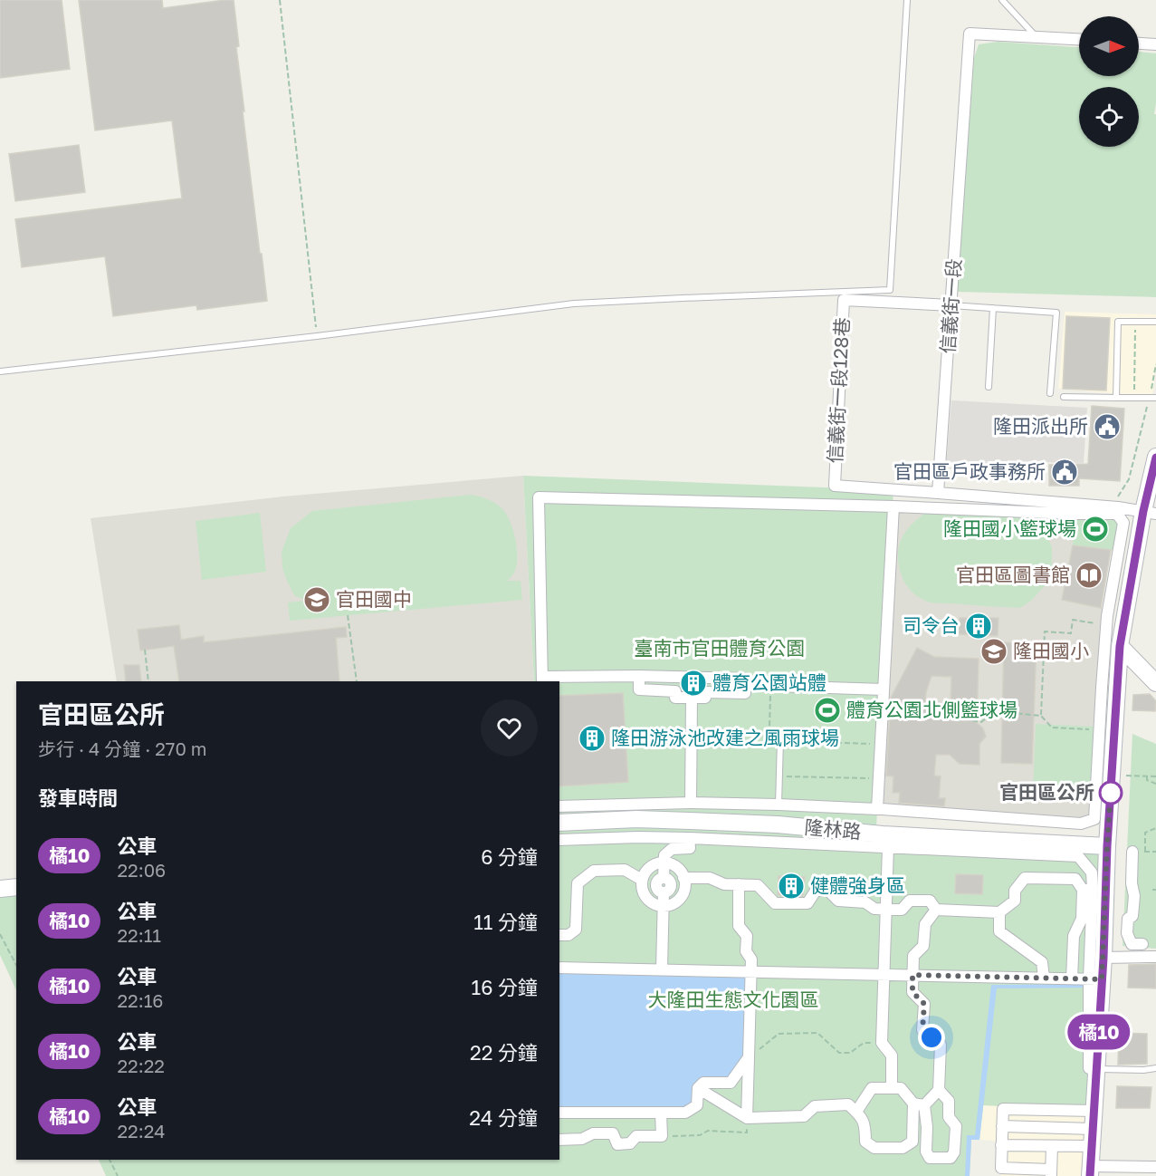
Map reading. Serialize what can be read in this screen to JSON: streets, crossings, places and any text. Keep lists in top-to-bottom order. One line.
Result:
{"streets":{"street":["信義街一段","信義街一段128巷","隆林路"]},"crossings":[["信義街一段","信義街一段128巷"]],"parks":["臺南市官田體育公園","大隆田生態文化園區"],"places":{"public building":["隆田派出所","官田區戶政事務所"],"sports":["隆田國小籃球場","體育公園北側籃球場"],"library":["官田區圖書館"],"school or university":["官田國中","隆田國小"],"building":["司令台","體育公園站體","隆田游泳池改建之風雨球場","健體強身區"],"other":["官田區公所"]},"lines":["bus line 橘10"],"north":"right","page":{"on_map":"橘10","heading":[["官田區公所","步行 · 4 分鐘 · 270 m"],"發車時間"],"list":[{"mark":"橘10","name":"公車","note":"22:06","value":"6 分鐘"},{"mark":"橘10","name":"公車","note":"22:11","value":"11 分鐘"},{"mark":"橘10","name":"公車","note":"22:16","value":"16 分鐘"},{"mark":"橘10","name":"公車","note":"22:22","value":"22 分鐘"},{"mark":"橘10","name":"公車","note":"22:24","value":"24 分鐘"}]}}
